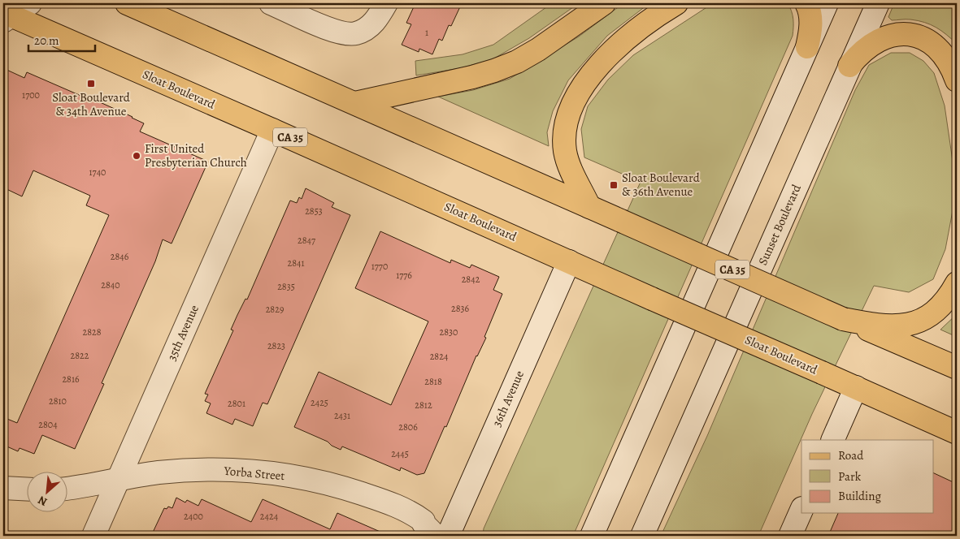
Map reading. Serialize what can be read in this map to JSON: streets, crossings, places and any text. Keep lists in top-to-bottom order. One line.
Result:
{"streets":{"main road":["Sloat Boulevard","CA 35","Sunset Boulevard","35th Avenue","36th Avenue","Yorba Street"]},"crossings":[["Sloat Boulevard","35th Avenue"],["Sloat Boulevard","36th Avenue"],["35th Avenue","Yorba Street"]],"places":{"transit":["Sloat Boulevard & 34th Avenue","Sloat Boulevard & 36th Avenue"],"other":["First United Presbyterian Church"]},"house_numbers":["1","1700","1740","2853","2847","2846","2841","1770","1776","2842","2840","2835","2836","2829","2828","2830","2823","2822","2824","2816","2818","2810","2425","2801","2812","2431","2804","2806","2445","2400","2424"],"legend":["Road","Park","Building"],"scale_bar":"20 m","north":"bottom left"}
